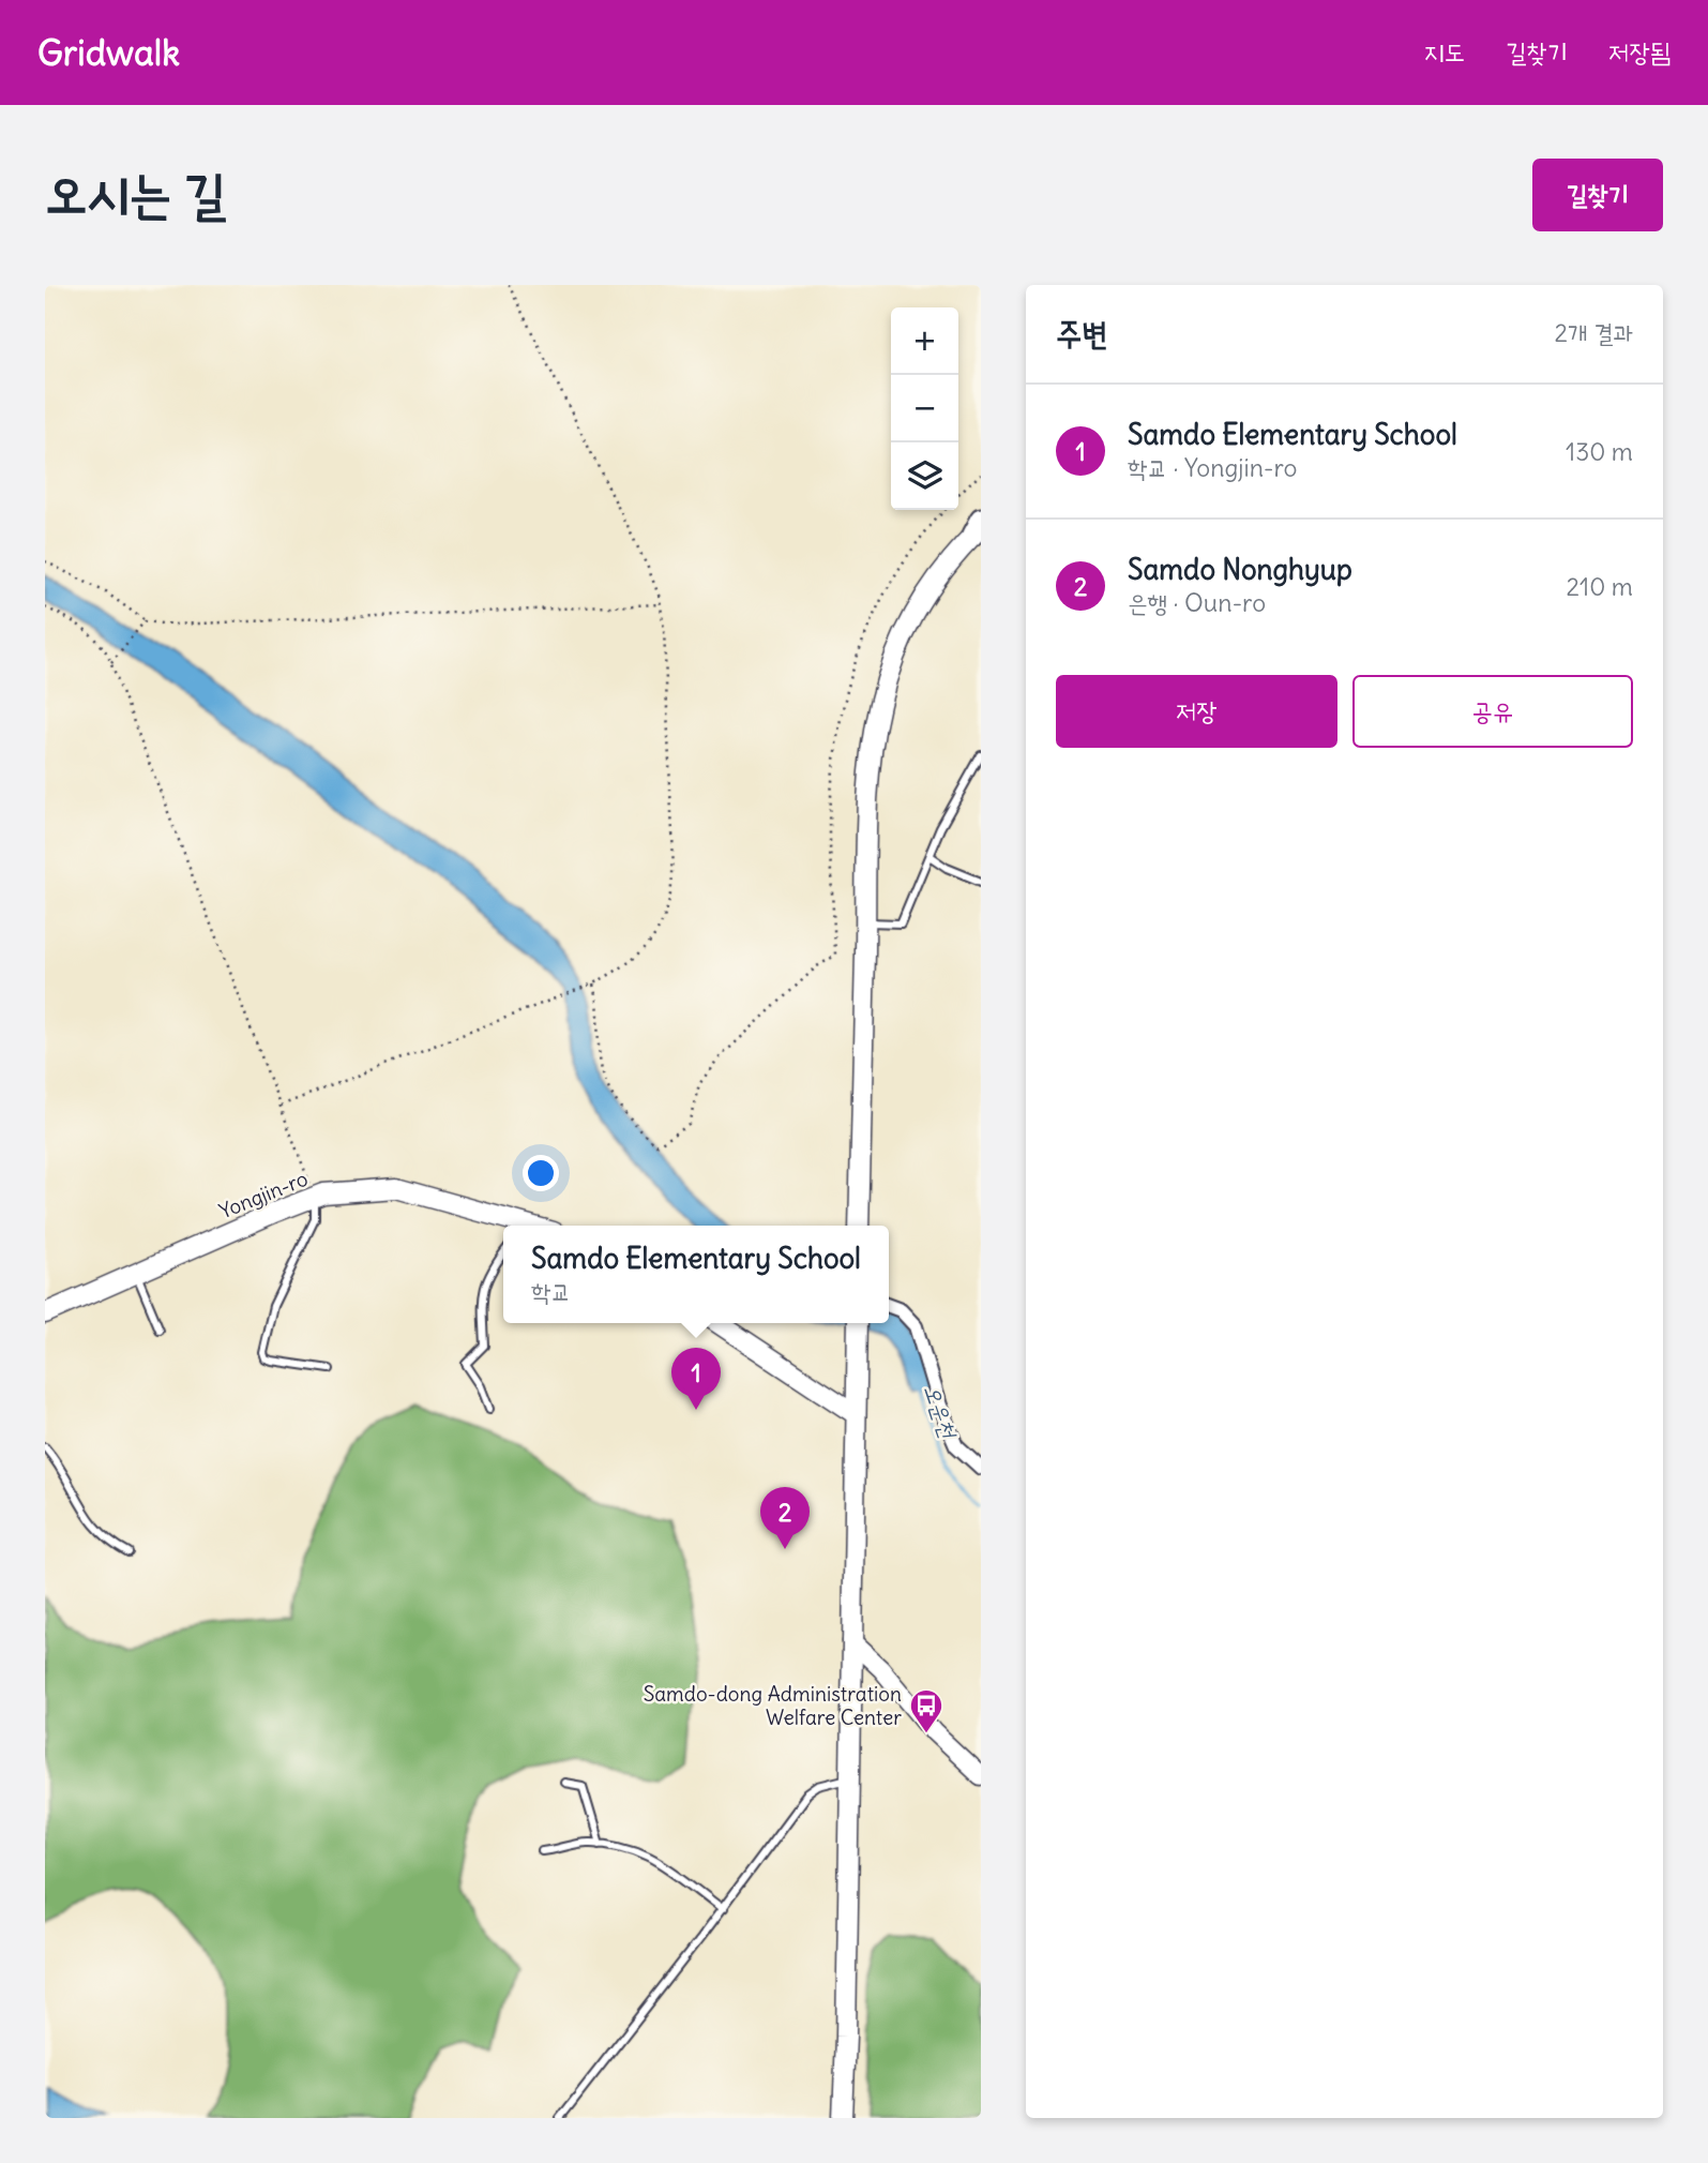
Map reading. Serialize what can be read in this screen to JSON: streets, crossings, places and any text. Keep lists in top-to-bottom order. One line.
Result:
{"streets":{"main road":["Yongjin-ro"]},"water":["오운천"],"places":{"bus stop":["Samdo-dong Administration Welfare Center"]},"page":{"header":"Gridwalk","nav":["지도","길찾기","저장됨"],"buttons":["길찾기",["저장","공유"]],"title":"오시는 길","heading":["주변","2개 결과"],"map_buttons":["+","−"],"list":[{"mark":"1","name":"Samdo Elementary School","note":"학교 · Yongjin-ro","value":"130 m"},{"mark":"2","name":"Samdo Nonghyup","note":"은행 · Oun-ro","value":"210 m"}],"popup":["Samdo Elementary School","학교"],"pins":["1","2"]}}
